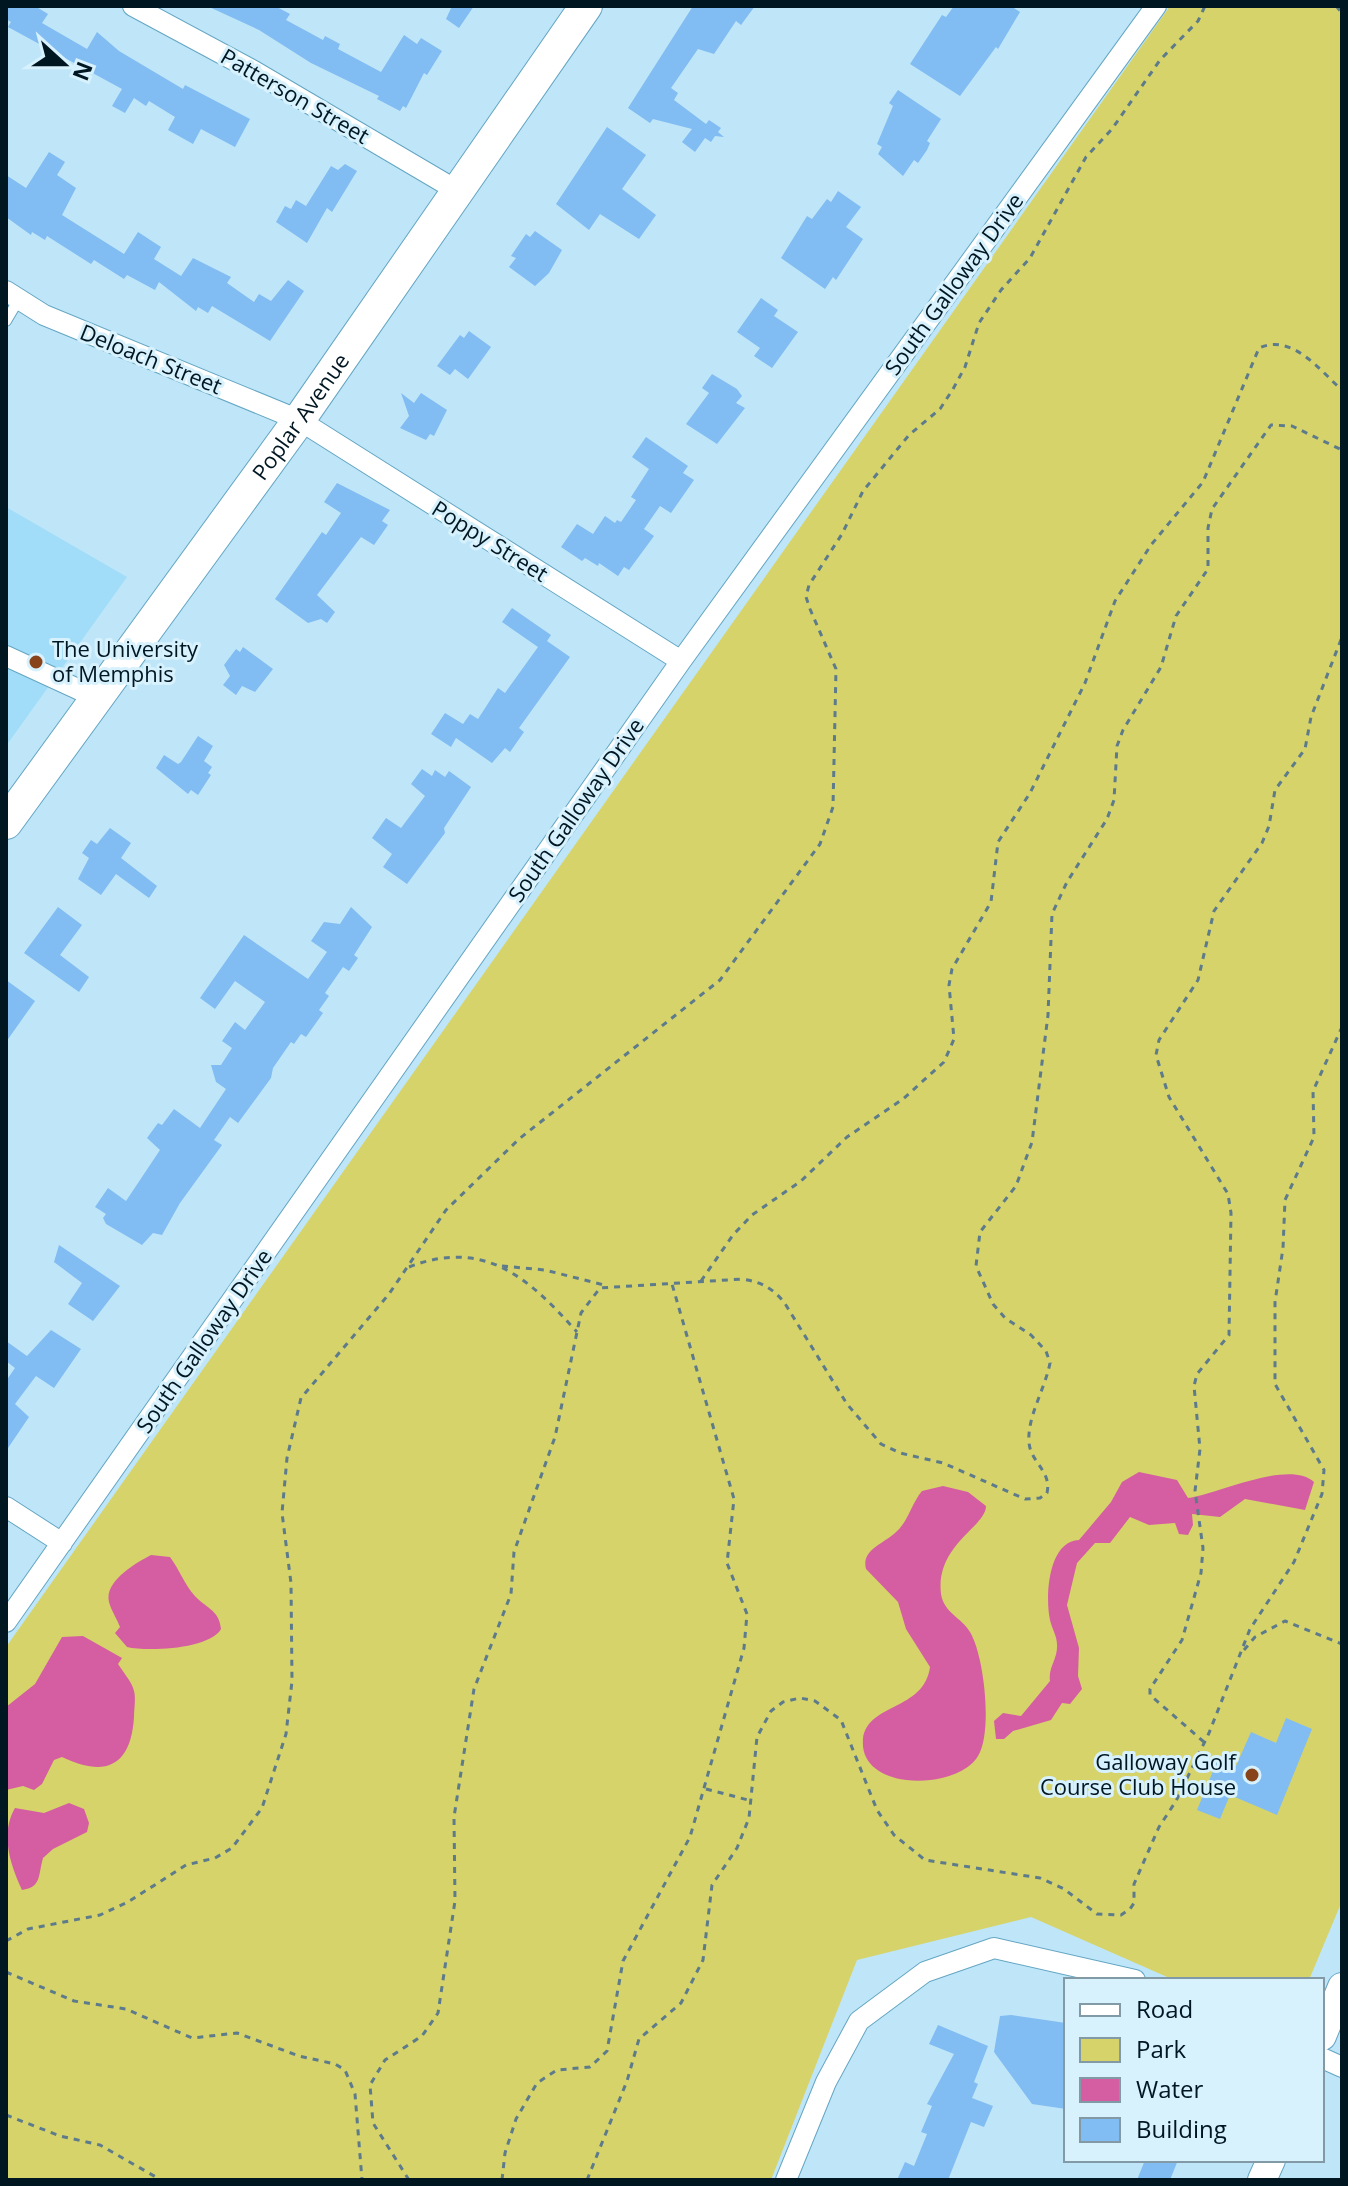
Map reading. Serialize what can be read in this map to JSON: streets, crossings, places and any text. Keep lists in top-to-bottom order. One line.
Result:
{"streets":{"main road":["Poplar Avenue"],"street":["Patterson Street","South Galloway Drive","Deloach Street","Poppy Street"]},"crossings":[["Patterson Street","Poplar Avenue"],["South Galloway Drive","Poppy Street"],["Deloach Street","Poplar Avenue"],["Deloach Street","Poppy Street"],["Poplar Avenue","Poppy Street"]],"places":["The University of Memphis","Galloway Golf Course Club House"],"legend":["Road","Park","Water","Building"],"north":"right"}
